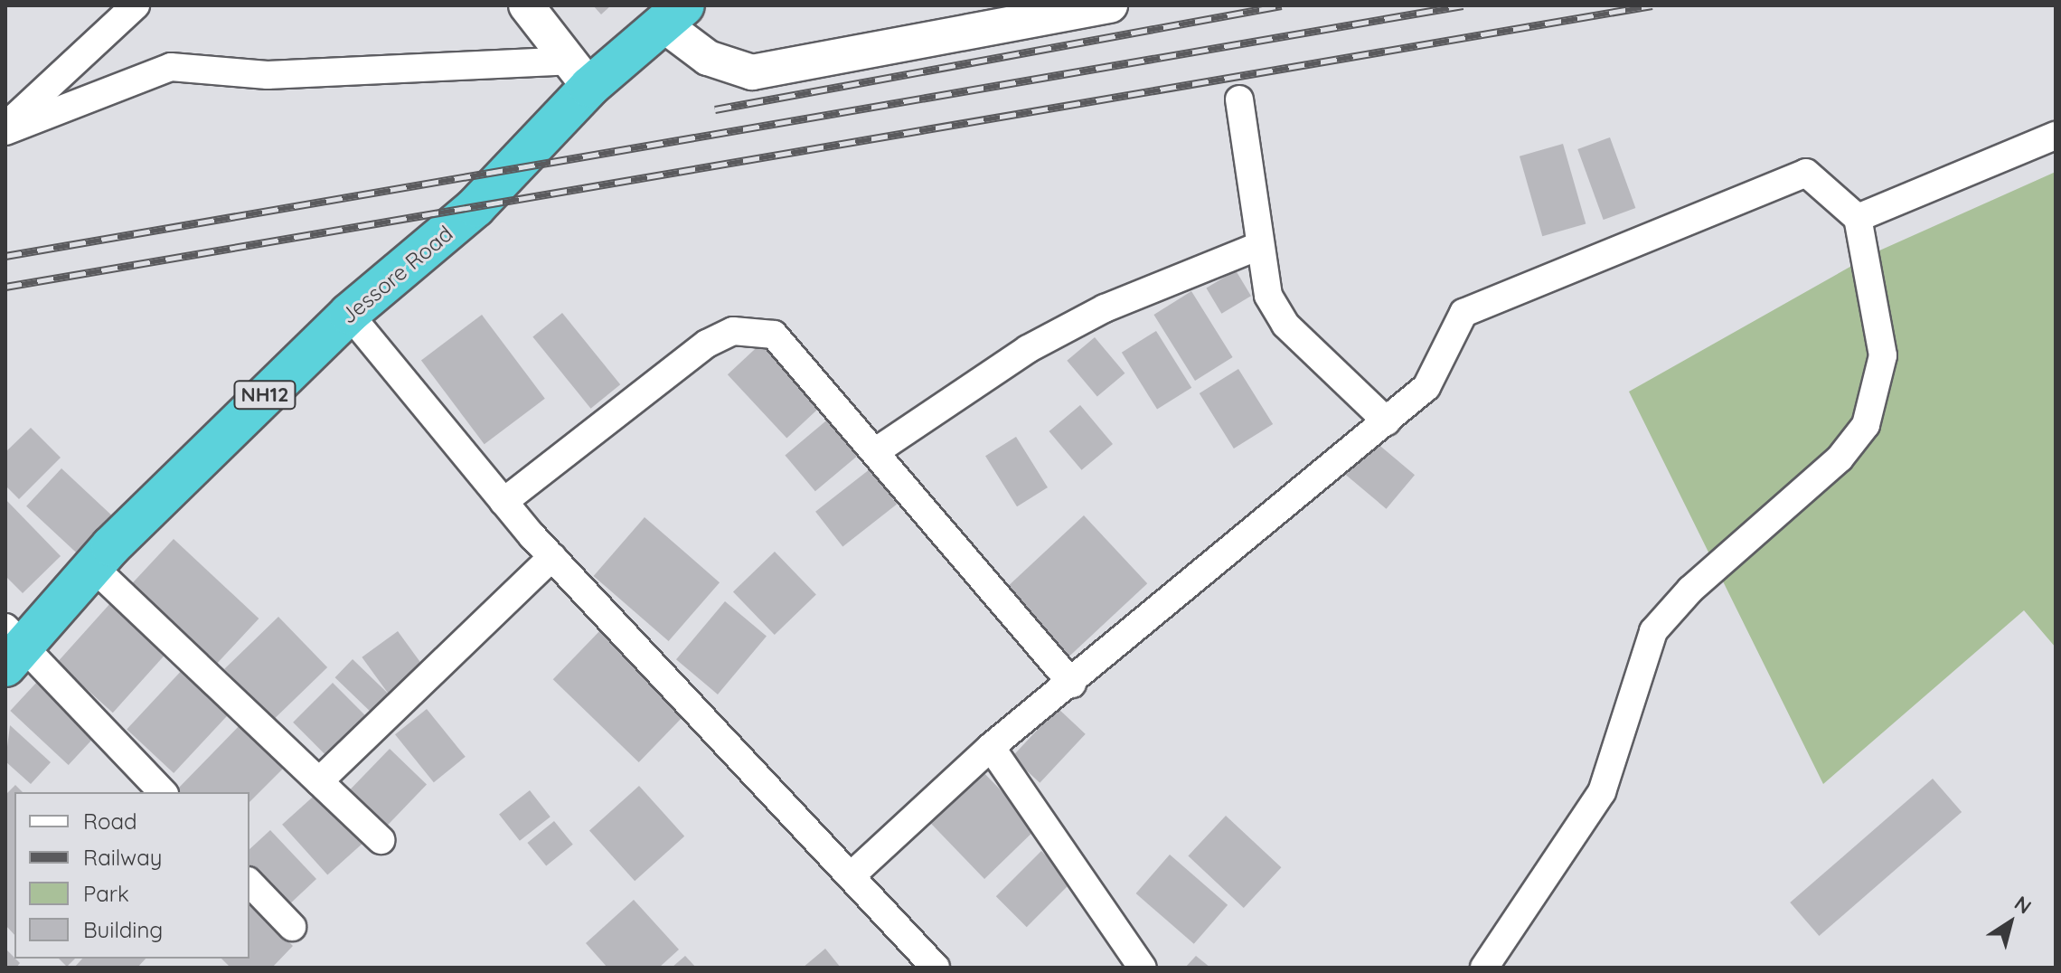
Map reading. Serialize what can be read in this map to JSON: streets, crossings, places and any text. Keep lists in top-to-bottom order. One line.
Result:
{"streets":{"highway":["Jessore Road","NH12"]},"crossings":[["Jessore Road","NH12"]],"legend":["Road","Railway","Park","Building"],"north":"top right"}
